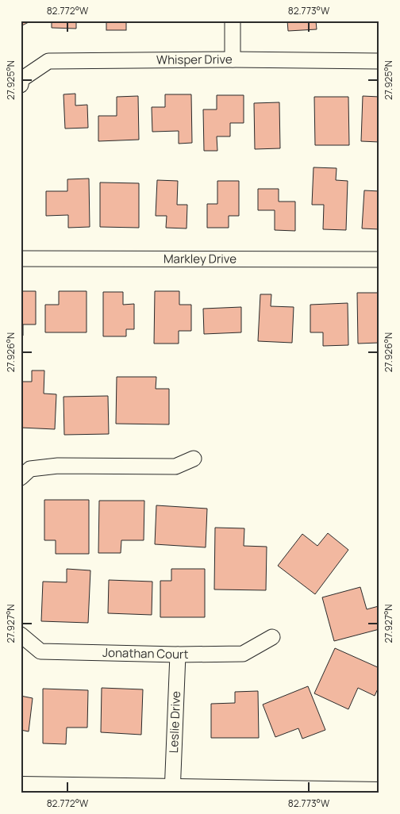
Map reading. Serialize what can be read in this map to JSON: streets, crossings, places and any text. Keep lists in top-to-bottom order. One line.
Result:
{"streets":{"street":["Whisper Drive","Markley Drive","Jonathan Court","Leslie Drive"]},"crossings":[["Jonathan Court","Leslie Drive"]],"coordinates":["82.772°W","82.773°W","27.925°N","27.926°N","27.927°N"]}
